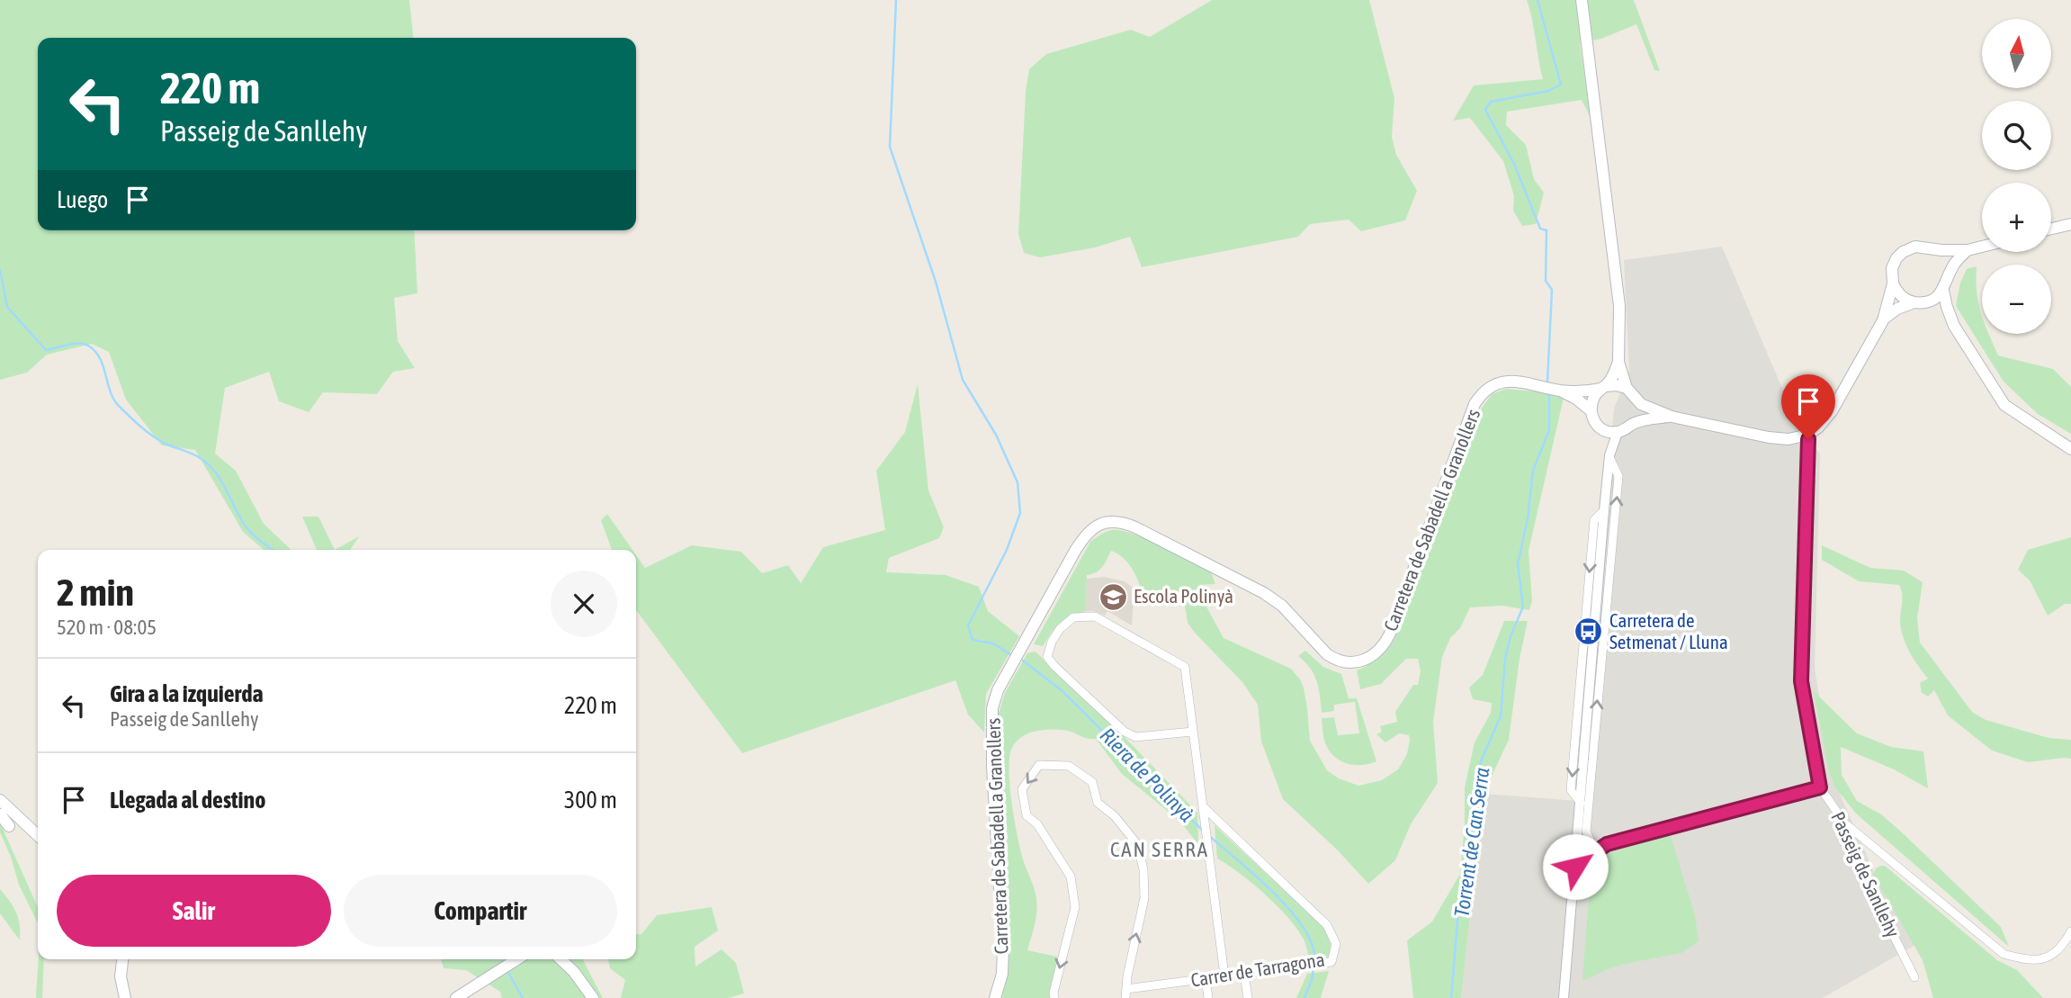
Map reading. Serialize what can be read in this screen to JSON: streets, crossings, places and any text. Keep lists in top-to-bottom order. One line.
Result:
{"streets":{"main road":["Carretera de Sabadell a Granollers"],"street":["Passeig de Sanllehy","Carrer de Tarragona"]},"districts":["CAN SERRA"],"water":["Riera de Polinyà","Torrent de Can Serra"],"places":{"school or university":["Escola Polinyà"],"bus stop":["Carretera de Setmenat / Lluna"]},"north":"top","page":{"map_buttons":["+","−"],"turn":["220 m","Passeig de Sanllehy"],"then":"Luego","heading":["2 min","520 m · 08:05"],"list":[{"name":"Gira a la izquierda","note":"Passeig de Sanllehy","value":"220 m"},{"name":"Llegada al destino","value":"300 m"}],"buttons":["Salir","Compartir"]}}
